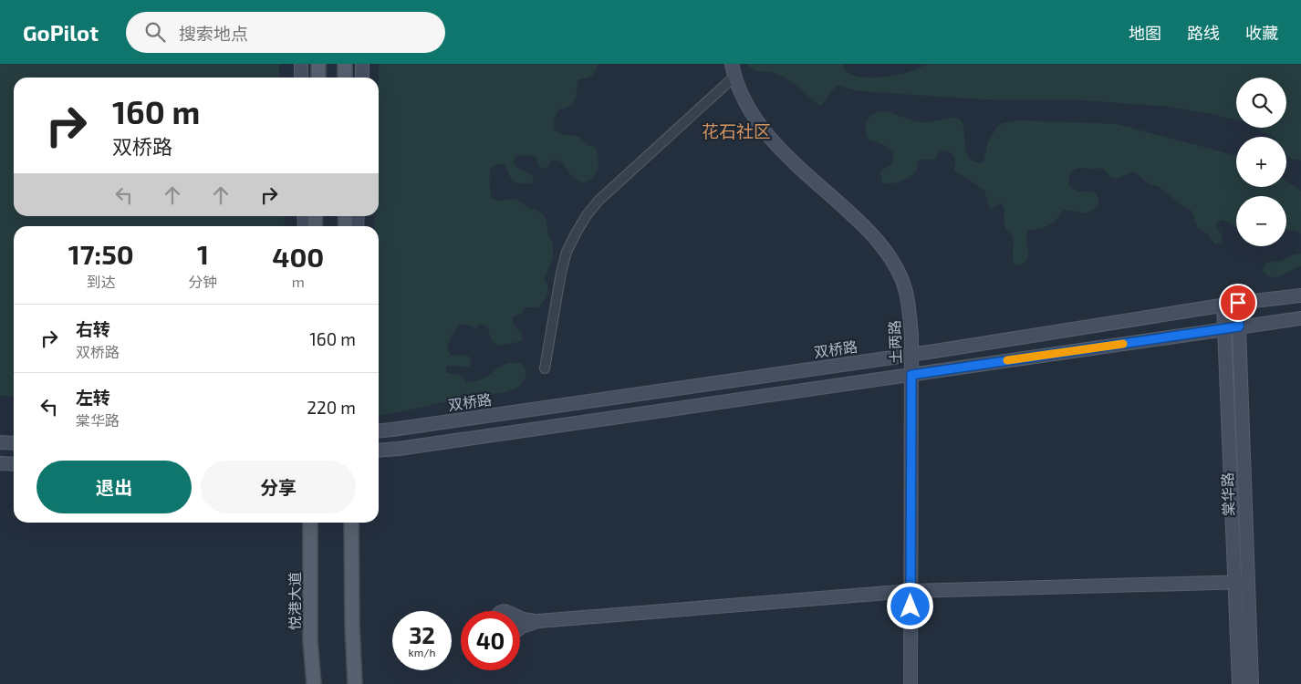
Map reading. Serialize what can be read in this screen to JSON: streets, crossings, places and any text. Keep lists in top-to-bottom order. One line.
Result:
{"streets":{"main road":["土两路","双桥路","棠华路","悦港大道"]},"crossings":[["土两路","双桥路"],["双桥路","棠华路"]],"districts":["花石社区"],"page":{"header":"GoPilot","search":"搜索地点","nav":["地图","路线","收藏"],"map_buttons":["+","−"],"turn":["160 m","双桥路"],"eta":["17:50","到达","1","分钟","400","m"],"list":[{"name":"右转","note":"双桥路","value":"160 m"},{"name":"左转","note":"棠华路","value":"220 m"}],"buttons":["退出","分享"],"speed":"32 km/h","limit":"40"}}
